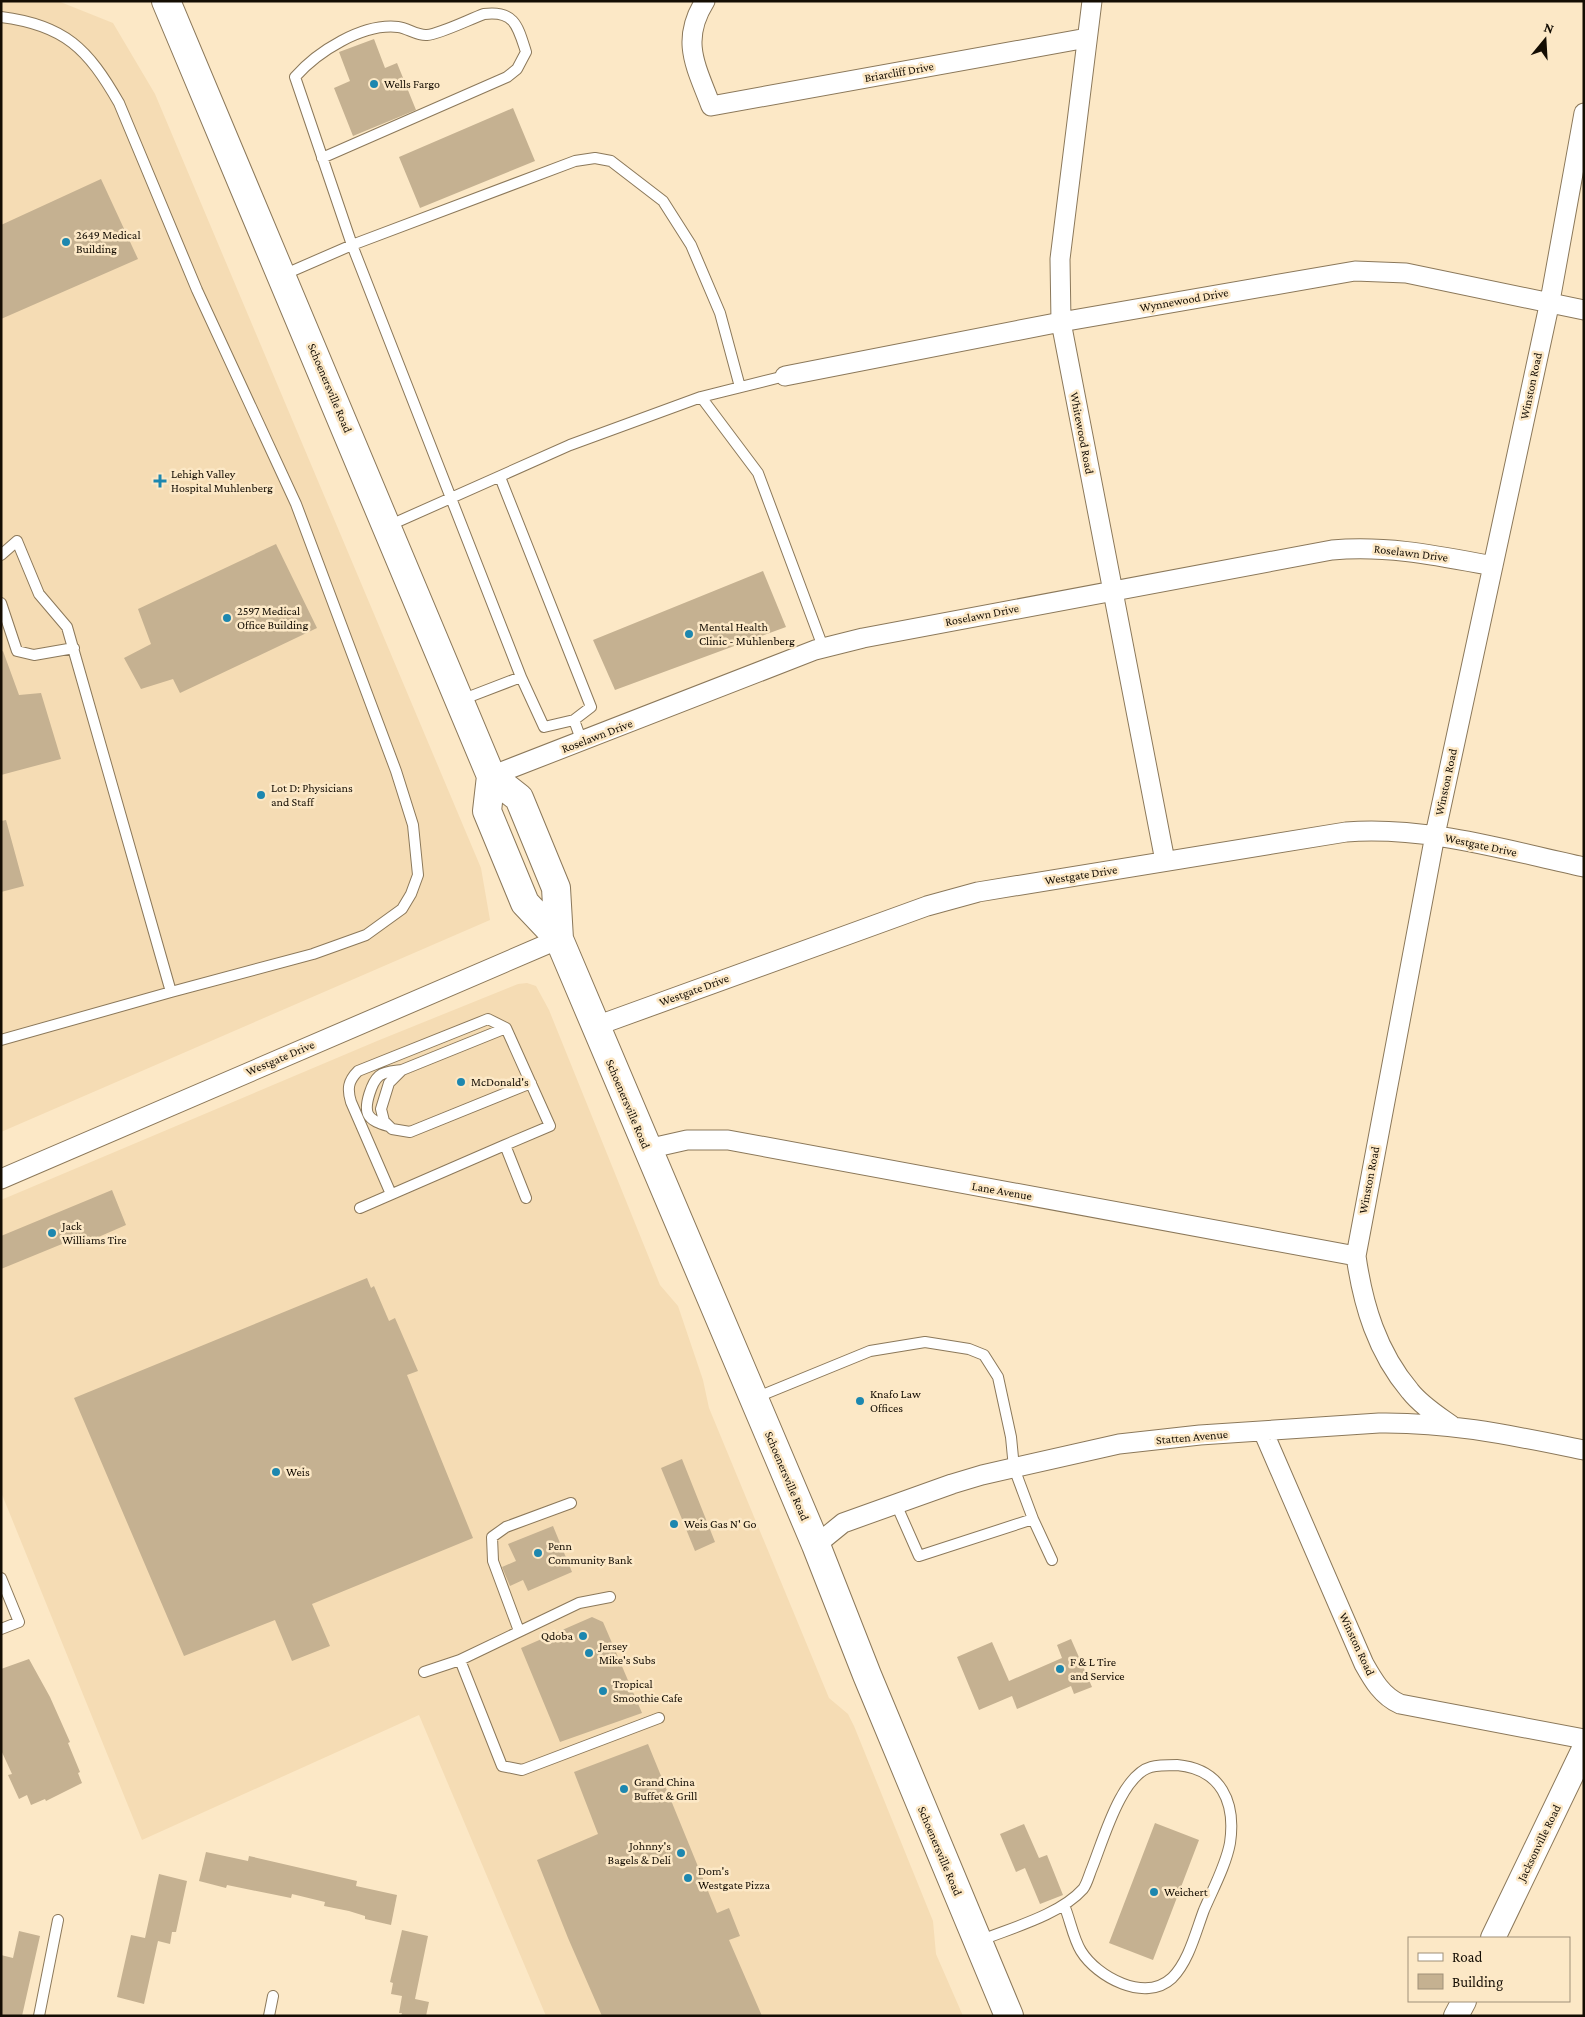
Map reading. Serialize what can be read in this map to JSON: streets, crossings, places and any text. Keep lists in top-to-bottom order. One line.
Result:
{"streets":{"main road":["Schoenersville Road"],"street":["Briarcliff Drive","Wynnewood Drive","Winston Road","Whitewood Road","Roselawn Drive","Westgate Drive","Lane Avenue","Statten Avenue","Jacksonville Road"]},"crossings":[["Briarcliff Drive","Whitewood Road"],["Wynnewood Drive","Winston Road"],["Wynnewood Drive","Whitewood Road"],["Winston Road","Roselawn Drive"],["Winston Road","Westgate Drive"],["Winston Road","Lane Avenue"],["Winston Road","Statten Avenue"],["Schoenersville Road","Roselawn Drive"],["Schoenersville Road","Westgate Drive"],["Schoenersville Road","Lane Avenue"],["Schoenersville Road","Statten Avenue"],["Whitewood Road","Roselawn Drive"],["Whitewood Road","Westgate Drive"]],"places":{"other":["Wells Fargo","2649 Medical Building","2597 Medical Office Building","Mental Health Clinic - Muhlenberg","Lot D: Physicians and Staff","McDonald's","Jack Williams Tire","Knafo Law Offices","Weis","Weis Gas N' Go","Penn Community Bank","Qdoba","Jersey Mike's Subs","F & L Tire and Service","Tropical Smoothie Cafe","Grand China Buffet & Grill","Johnny's Bagels & Deli","Dom's Westgate Pizza","Weichert"],"health":["Lehigh Valley Hospital Muhlenberg"]},"legend":["Road","Building"],"north":"top"}
